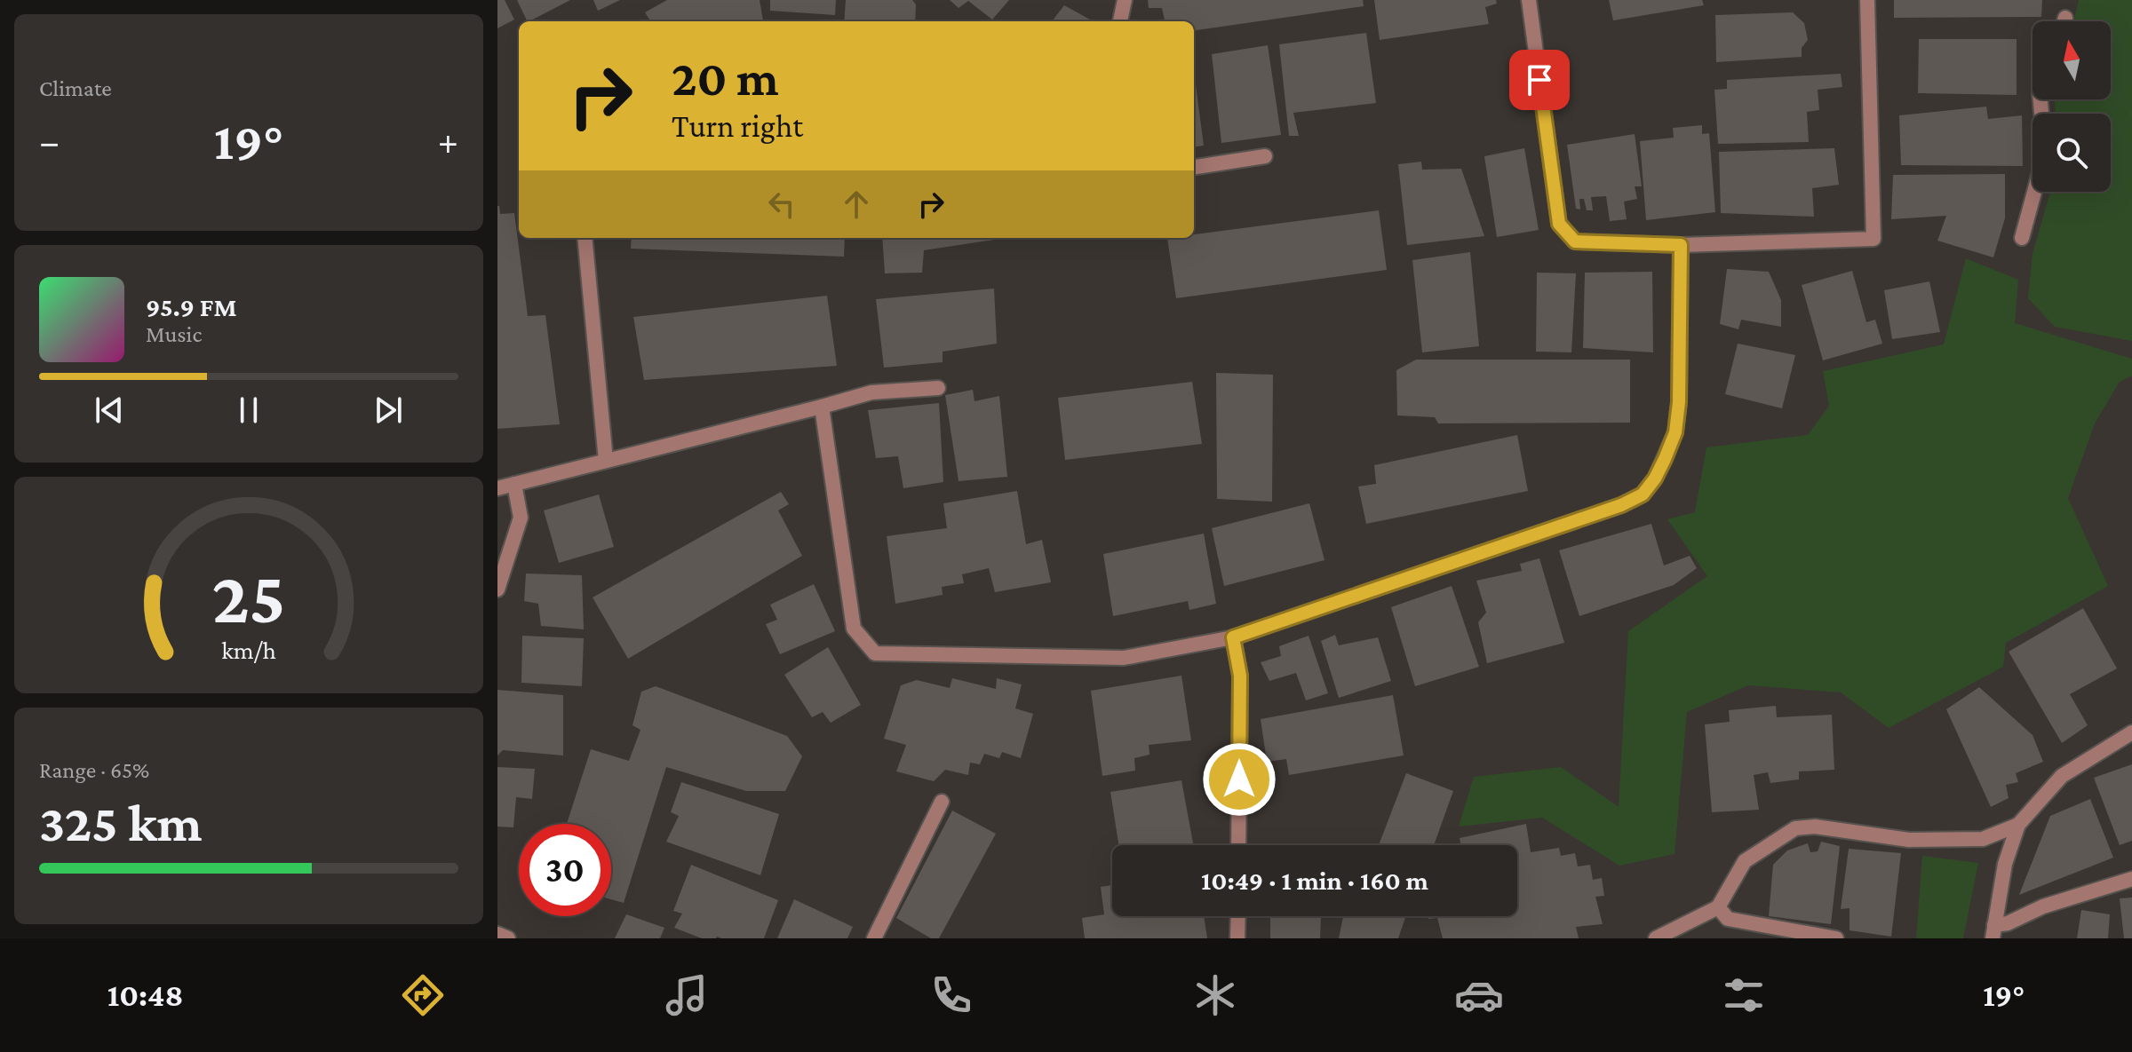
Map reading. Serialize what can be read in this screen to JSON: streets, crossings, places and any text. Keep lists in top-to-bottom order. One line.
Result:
{"north":"top","page":{"tile":["Climate",["Range · 65%","325 km"]],"turn":["20 m","Turn right"],"heat":["−","19°","+"],"song":["95.9 FM","Music"],"limit":"30","trip":"10:49 · 1 min · 160 m","tabs":["10:48","19°"],"gauge":["25","km/h"]}}
